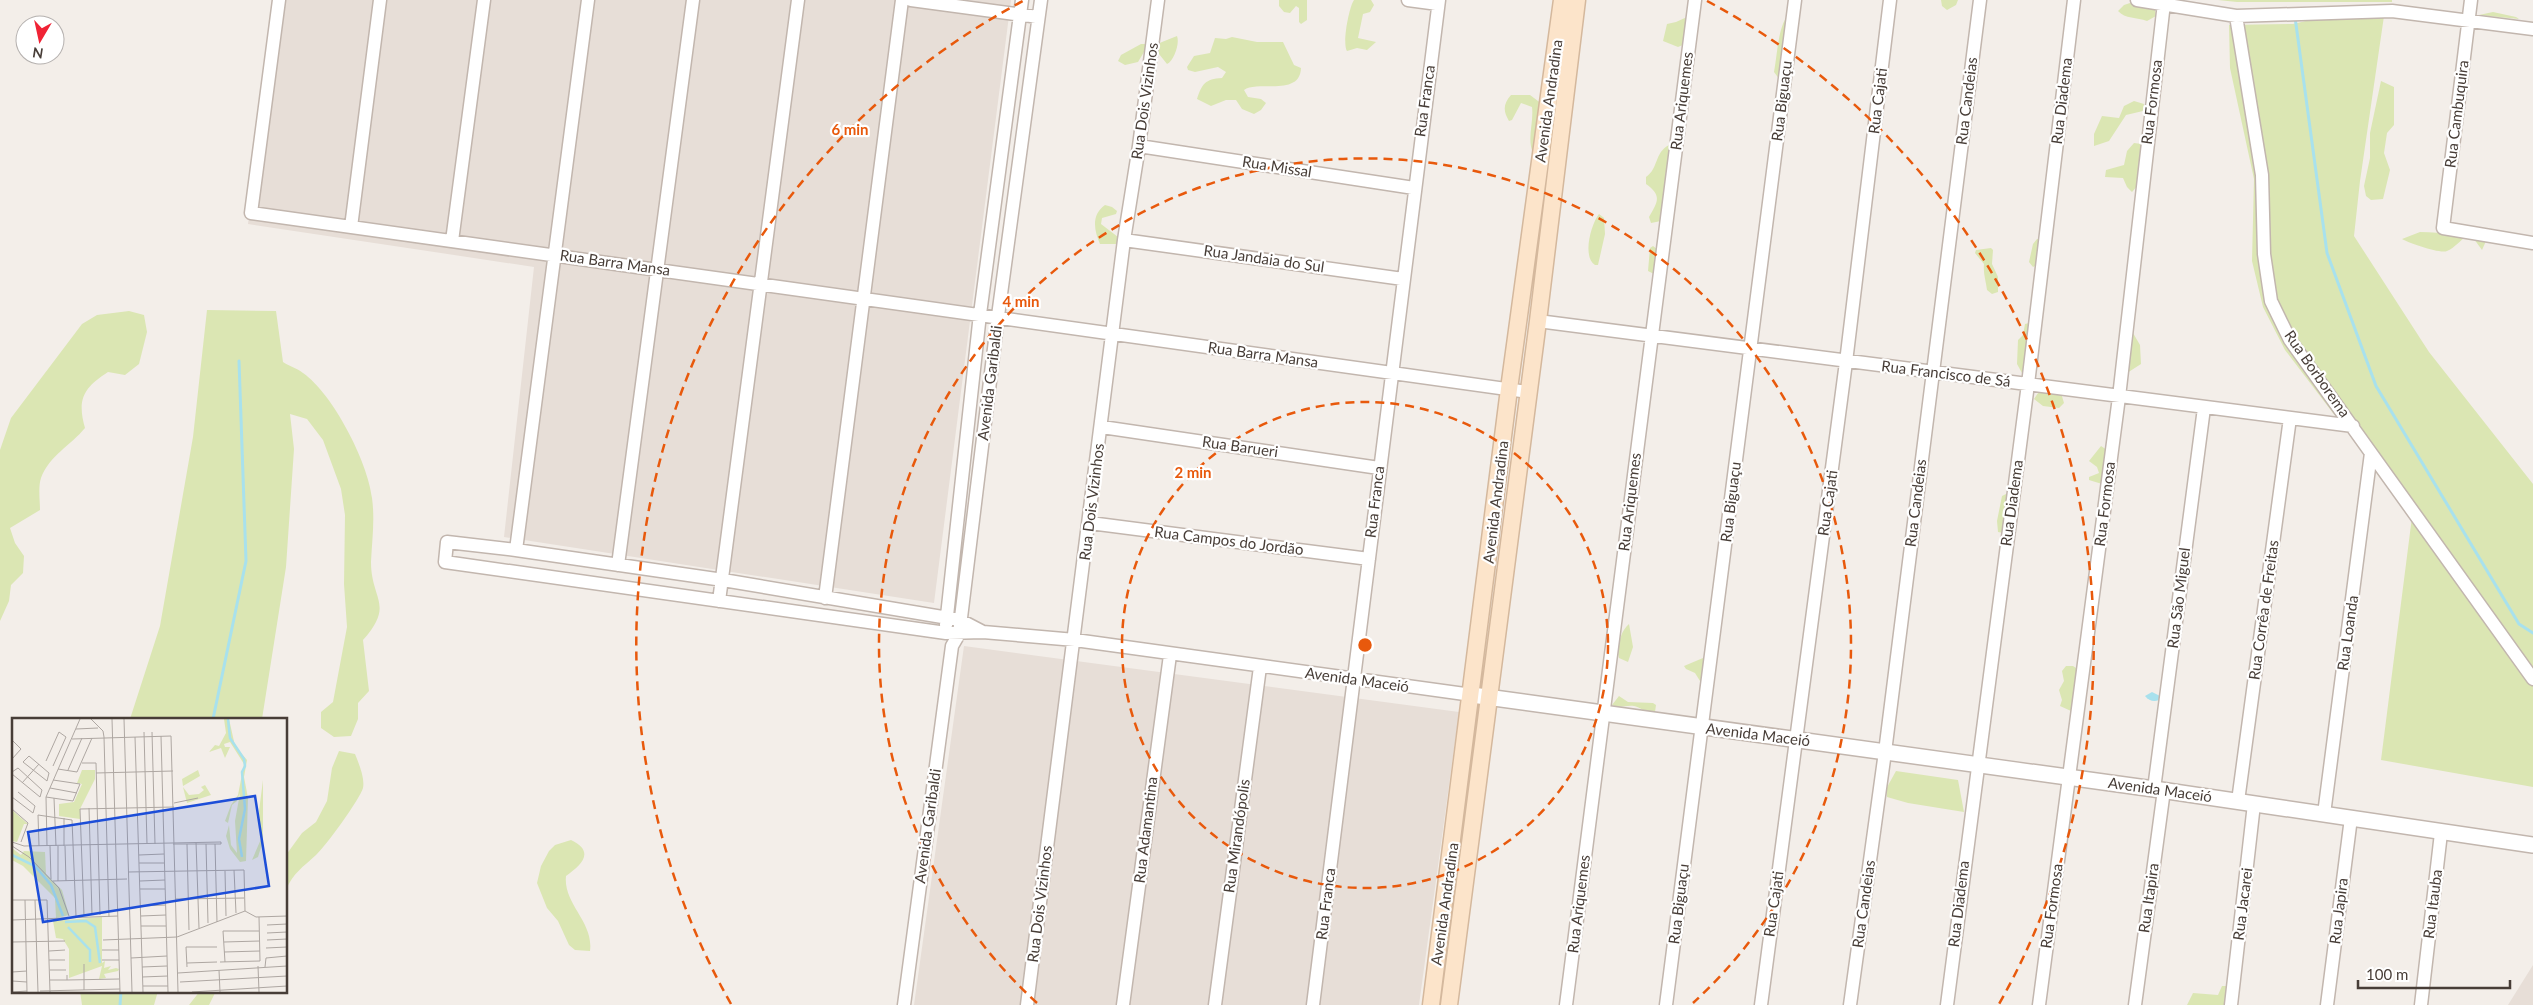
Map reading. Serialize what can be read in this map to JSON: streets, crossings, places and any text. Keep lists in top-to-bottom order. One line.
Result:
{"streets":{"main road":["Avenida Andradina"],"street":["Rua Dois Vizinhos","Rua Franca","Rua Ariquemes","Rua Biguaçu","Rua Cajati","Rua Candeias","Rua Diadema","Rua Formosa","Rua Cambuquira","Rua Missal","Rua Jandaia do Sul","Rua Barra Mansa","Rua Francisco de Sá","Rua Borborema","Avenida Garibaldi","Rua Barueri","Rua Campos do Jordão","Rua São Miguel","Rua Corrêa de Freitas","Rua Loanda","Avenida Maceió","Rua Adamantina","Rua Mirandópolis","Rua Itapira","Rua Jacarei","Rua Itauba","Rua Japira"]},"crossings":[["Rua Dois Vizinhos","Rua Missal"],["Rua Dois Vizinhos","Rua Jandaia do Sul"],["Rua Dois Vizinhos","Rua Barra Mansa"],["Rua Dois Vizinhos","Rua Barueri"],["Rua Dois Vizinhos","Rua Campos do Jordão"],["Rua Dois Vizinhos","Avenida Maceió"],["Rua Franca","Rua Missal"],["Rua Franca","Rua Jandaia do Sul"],["Rua Franca","Rua Barra Mansa"],["Rua Franca","Rua Barueri"],["Rua Franca","Rua Campos do Jordão"],["Rua Franca","Avenida Maceió"],["Avenida Andradina","Rua Barra Mansa"],["Avenida Andradina","Rua Francisco de Sá"],["Avenida Andradina","Avenida Maceió"],["Rua Ariquemes","Rua Francisco de Sá"],["Rua Ariquemes","Avenida Maceió"],["Rua Biguaçu","Rua Francisco de Sá"],["Rua Biguaçu","Avenida Maceió"],["Rua Cajati","Rua Francisco de Sá"],["Rua Cajati","Avenida Maceió"],["Rua Candeias","Rua Francisco de Sá"],["Rua Candeias","Avenida Maceió"],["Rua Diadema","Rua Francisco de Sá"],["Rua Diadema","Avenida Maceió"],["Rua Formosa","Rua Francisco de Sá"],["Rua Formosa","Avenida Maceió"],["Rua Barra Mansa","Avenida Garibaldi"],["Rua Francisco de Sá","Rua Borborema"],["Rua Francisco de Sá","Rua São Miguel"],["Rua Francisco de Sá","Rua Corrêa de Freitas"],["Rua Borborema","Rua Loanda"],["Avenida Garibaldi","Avenida Maceió"],["Rua São Miguel","Avenida Maceió"],["Rua São Miguel","Rua Itapira"],["Rua Corrêa de Freitas","Avenida Maceió"],["Rua Loanda","Avenida Maceió"],["Avenida Maceió","Rua Adamantina"],["Avenida Maceió","Rua Mirandópolis"],["Avenida Maceió","Rua Itapira"],["Avenida Maceió","Rua Jacarei"],["Avenida Maceió","Rua Itauba"],["Avenida Maceió","Rua Japira"]],"scale_bar":"100 m","north":"bottom","rings":["6 min","4 min","2 min"]}
